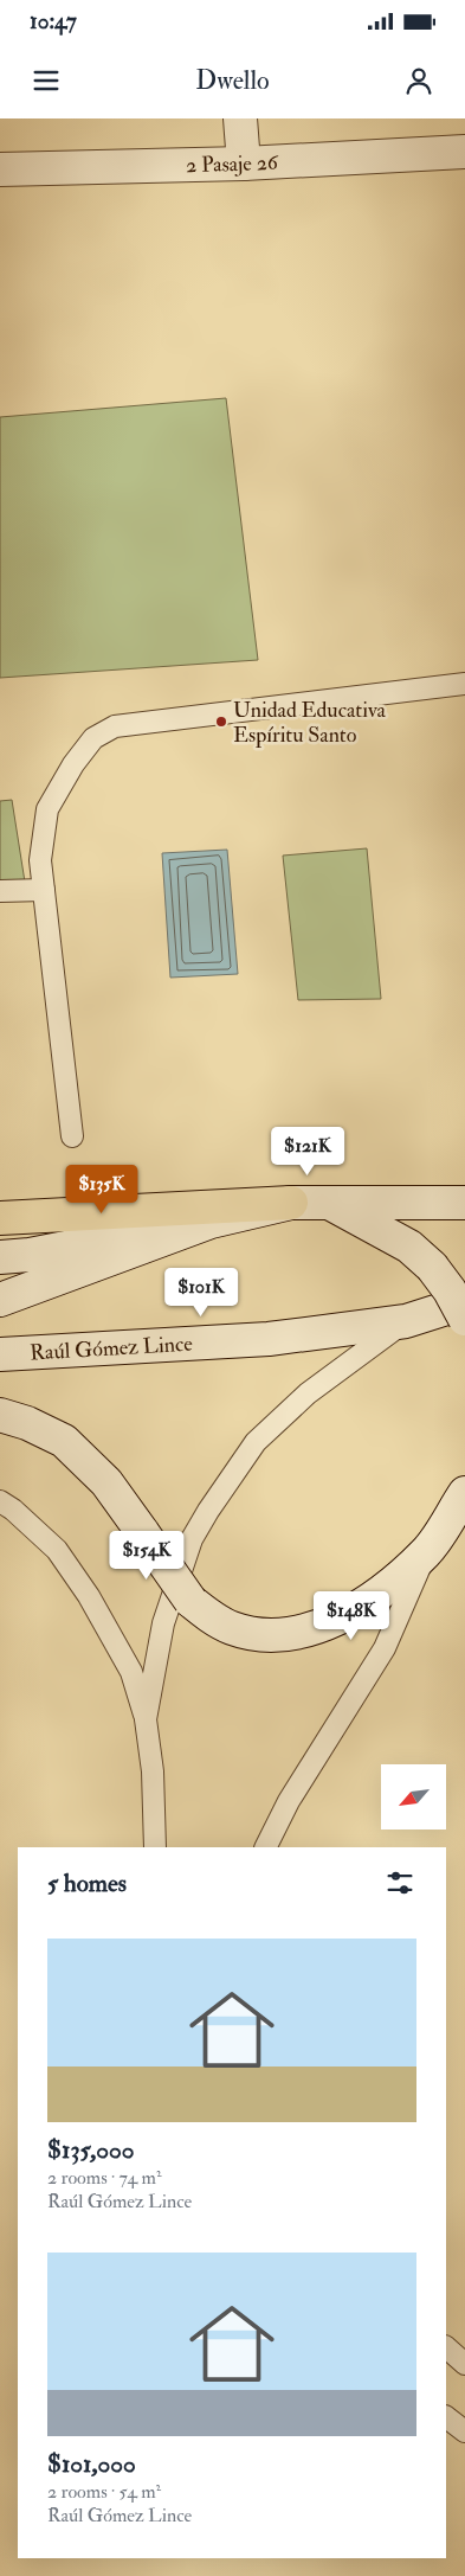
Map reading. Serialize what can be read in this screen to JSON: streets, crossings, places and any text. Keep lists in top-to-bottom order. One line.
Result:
{"streets":{"main road":["2 Pasaje 26","Raúl Gómez Lince"]},"places":["Unidad Educativa Espíritu Santo"],"north":"bottom left","page":{"status":"10:47","header":"Dwello","price":["$121K","$135K","$101K","$154K","$148K"],"heading":"5 homes","list":[{"name":"$135,000","note":"2 rooms · 74 m² · Raúl Gómez Lince"},{"name":"$101,000","note":"2 rooms · 54 m² · Raúl Gómez Lince"}]}}
